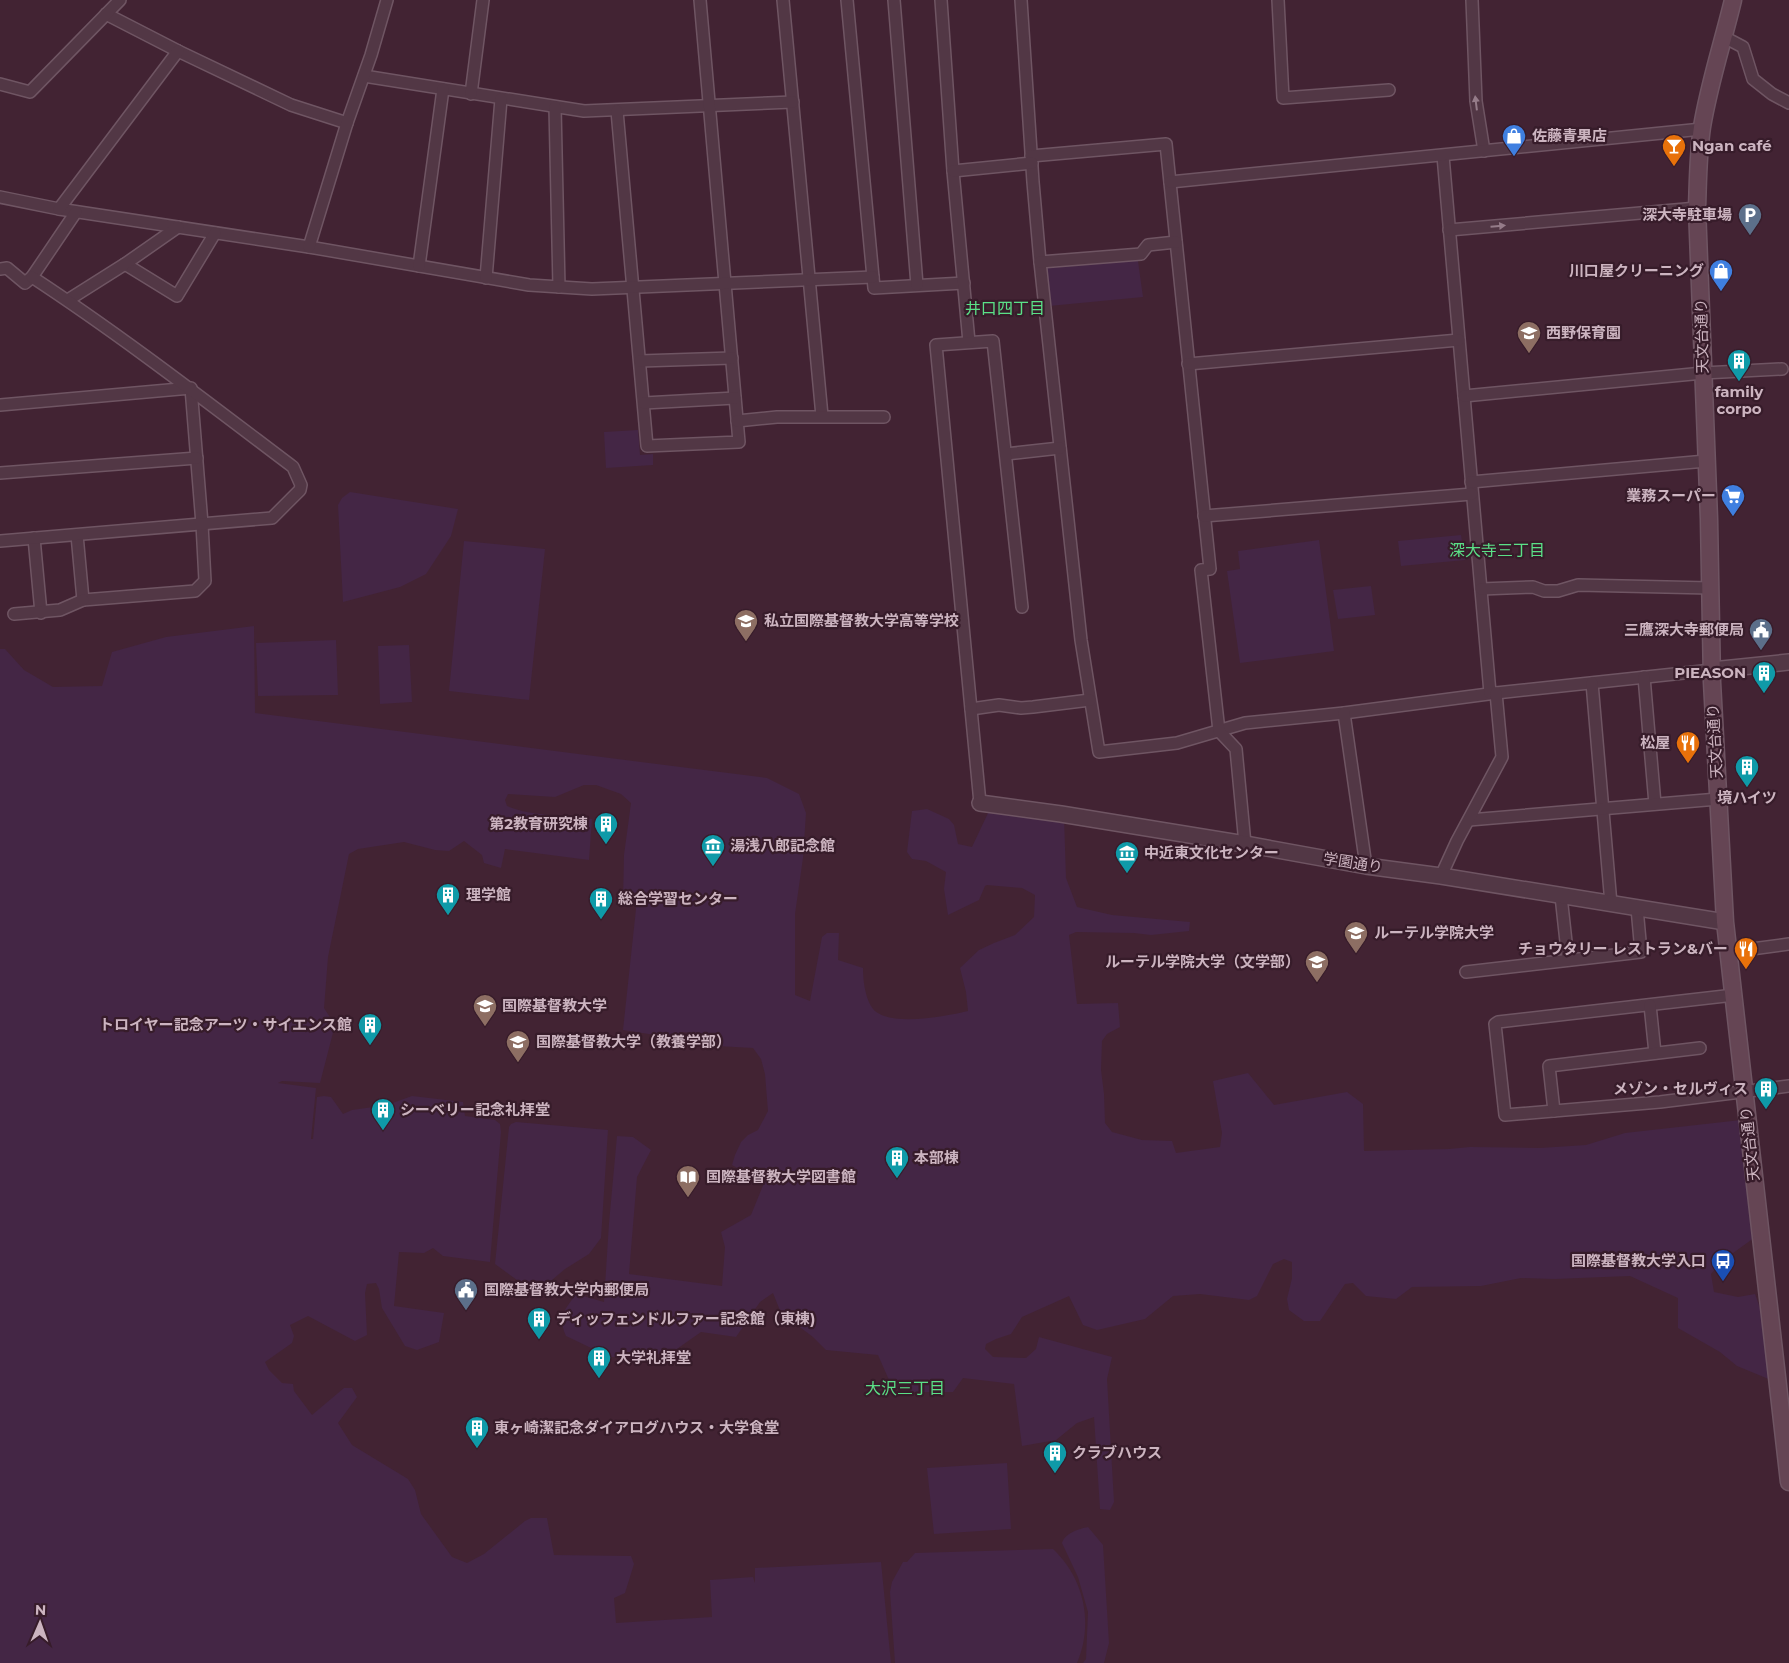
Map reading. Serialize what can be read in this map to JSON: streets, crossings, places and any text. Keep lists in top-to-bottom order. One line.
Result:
{"streets":{"main road":["天文台通り"],"street":["学園通り"]},"crossings":[["天文台通り","学園通り"]],"districts":["井口四丁目","深大寺三丁目","大沢三丁目"],"places":{"shop":["佐藤青果店","川口屋クリーニング"],"bar":["Ngan café"],"parking":["深大寺駐車場"],"school or university":["西野保育園","私立国際基督教大学高等学校","ルーテル学院大学","ルーテル学院大学（文学部）","国際基督教大学","国際基督教大学（教養学部）"],"building":["family corpo","PIEASON","境ハイツ","第2教育研究棟","理学館","総合学習センター","トロイヤー記念アーツ・サイエンス館","メゾン・セルヴィス","シーベリー記念礼拝堂","本部棟","ディッフェンドルファー記念館（東棟)","大学礼拝堂","東ヶ崎潔記念ダイアログハウス・大学食堂","クラブハウス"],"supermarket":["業務スーパー"],"public building":["三鷹深大寺郵便局","国際基督教大学内郵便局"],"restaurant":["松屋","チョウタリー レストラン&バー"],"museum":["湯浅八郎記念館","中近東文化センター"],"library":["国際基督教大学図書館"],"bus stop":["国際基督教大学入口"]},"north":"top"}
